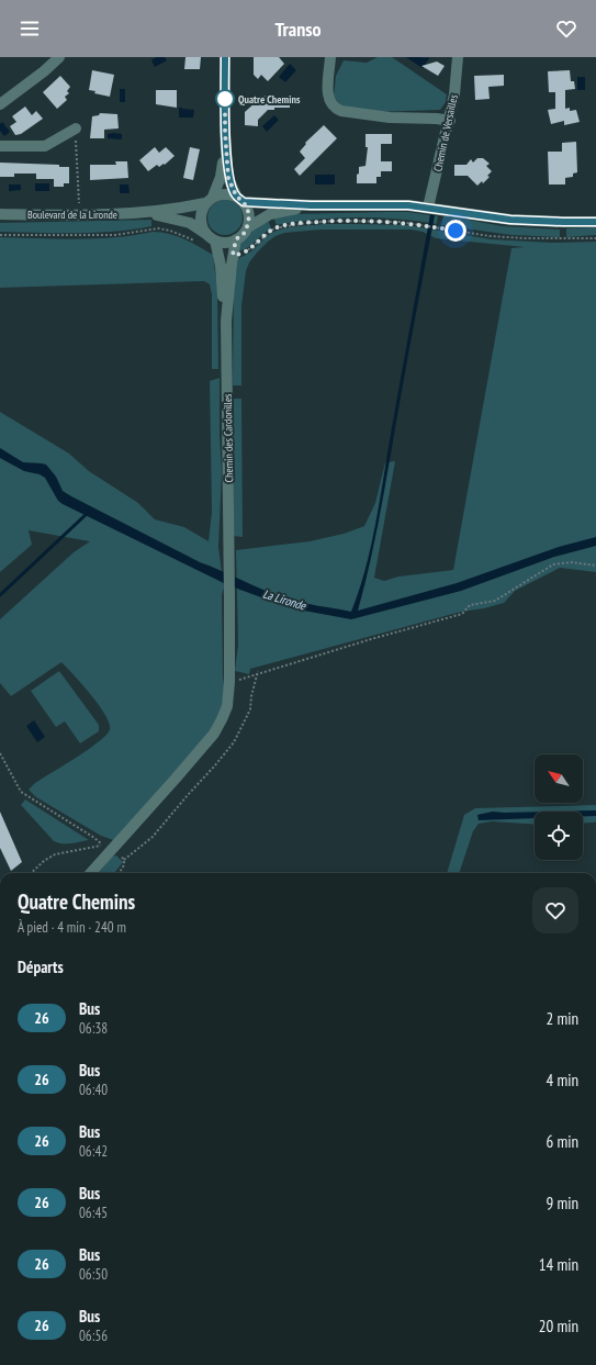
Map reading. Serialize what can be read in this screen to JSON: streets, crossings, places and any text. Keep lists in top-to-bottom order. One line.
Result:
{"streets":{"street":["Chemin de Versailles","Boulevard de la Lironde","Chemin des Cardonilles"]},"crossings":[["Boulevard de la Lironde","Chemin des Cardonilles"]],"water":["La Lironde"],"places":["Quatre Chemins"],"lines":["bus line 26"],"north":"top left","page":{"header":"Transo","heading":[["Quatre Chemins","À pied · 4 min · 240 m"],"Départs"],"list":[{"mark":"26","name":"Bus","note":"06:38","value":"2 min"},{"mark":"26","name":"Bus","note":"06:40","value":"4 min"},{"mark":"26","name":"Bus","note":"06:42","value":"6 min"},{"mark":"26","name":"Bus","note":"06:45","value":"9 min"},{"mark":"26","name":"Bus","note":"06:50","value":"14 min"},{"mark":"26","name":"Bus","note":"06:56","value":"20 min"}]}}
